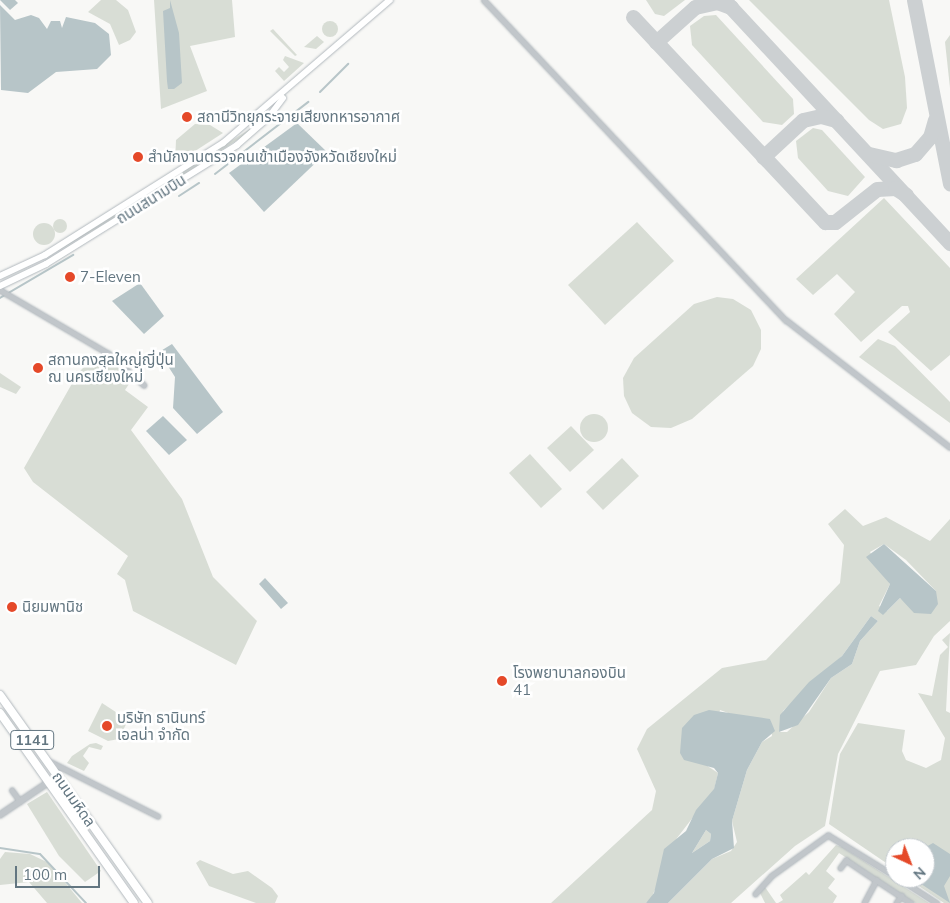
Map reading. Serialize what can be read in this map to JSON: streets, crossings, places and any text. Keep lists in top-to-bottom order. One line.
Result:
{"streets":{"main road":["ถนนสนามบิน","1141","ถนนมหิดล"]},"places":["สถานีวิทยุกระจายเสียงทหารอากาศ","สำนักงานตรวจคนเข้าเมืองจังหวัดเชียงใหม่","7-Eleven","สถานกงสุลใหญ่ญี่ปุ่น ณ นครเชียงใหม่","นิยมพานิช","โรงพยาบาลกองบิน 41","บริษัท ธานินทร์ เอลน่า จำกัด"],"scale_bar":"100 m","north":"bottom right"}
